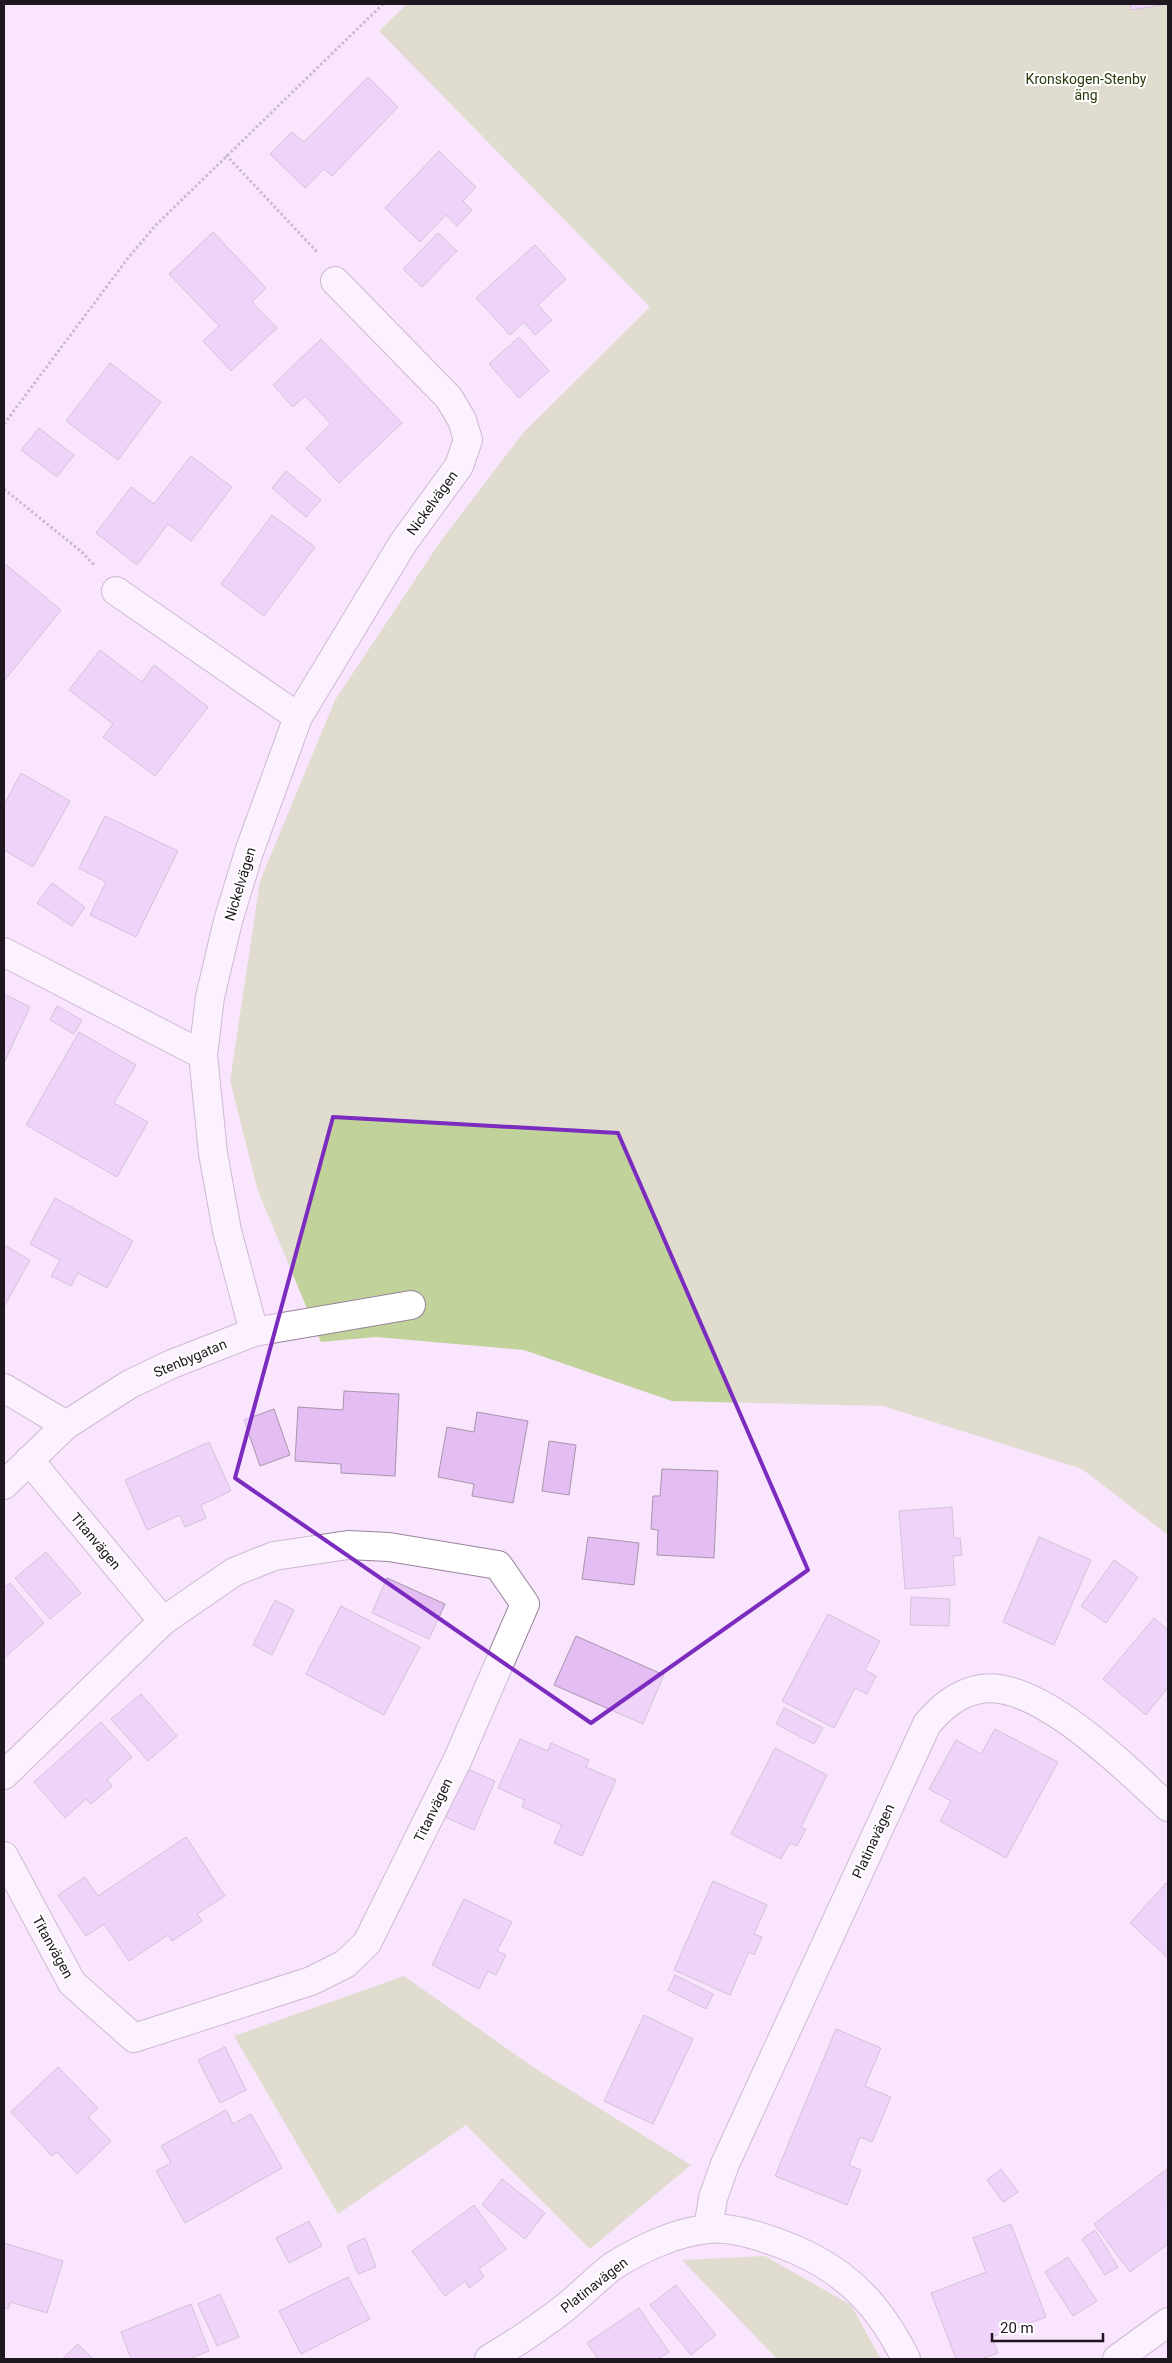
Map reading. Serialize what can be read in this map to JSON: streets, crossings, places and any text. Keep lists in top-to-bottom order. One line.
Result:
{"streets":{"street":["Nickelvägen","Stenbygatan","Titanvägen","Platinavägen"]},"crossings":[["Nickelvägen","Stenbygatan"],["Stenbygatan","Titanvägen"]],"parks":["Kronskogen-Stenby äng"],"scale_bar":"20 m"}
